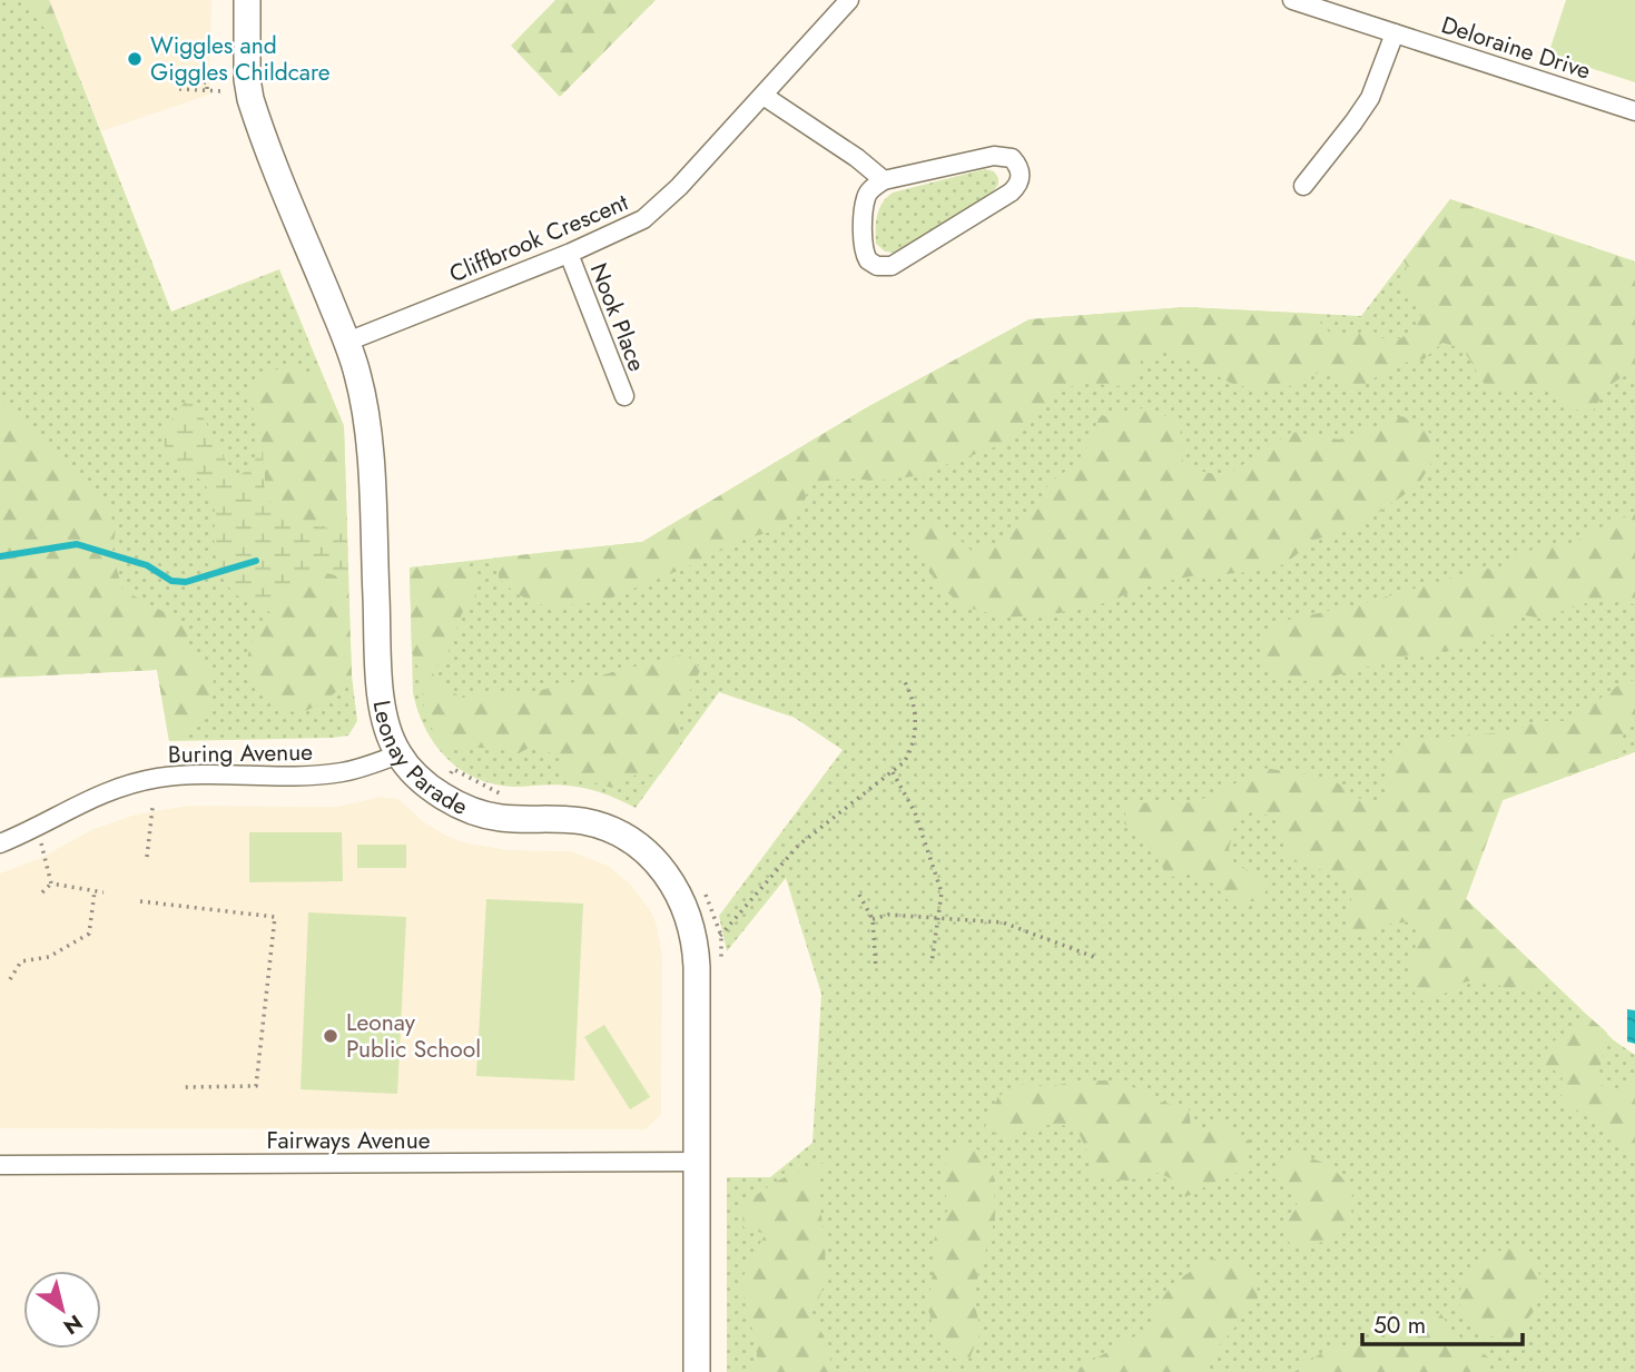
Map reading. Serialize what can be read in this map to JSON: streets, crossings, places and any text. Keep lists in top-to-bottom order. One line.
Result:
{"streets":{"street":["Deloraine Drive","Cliffbrook Crescent","Nook Place","Leonay Parade","Buring Avenue","Fairways Avenue"]},"crossings":[["Cliffbrook Crescent","Nook Place"],["Cliffbrook Crescent","Leonay Parade"],["Leonay Parade","Buring Avenue"],["Leonay Parade","Fairways Avenue"]],"places":["Wiggles and Giggles Childcare","Leonay Public School"],"scale_bar":"50 m","north":"bottom right"}
